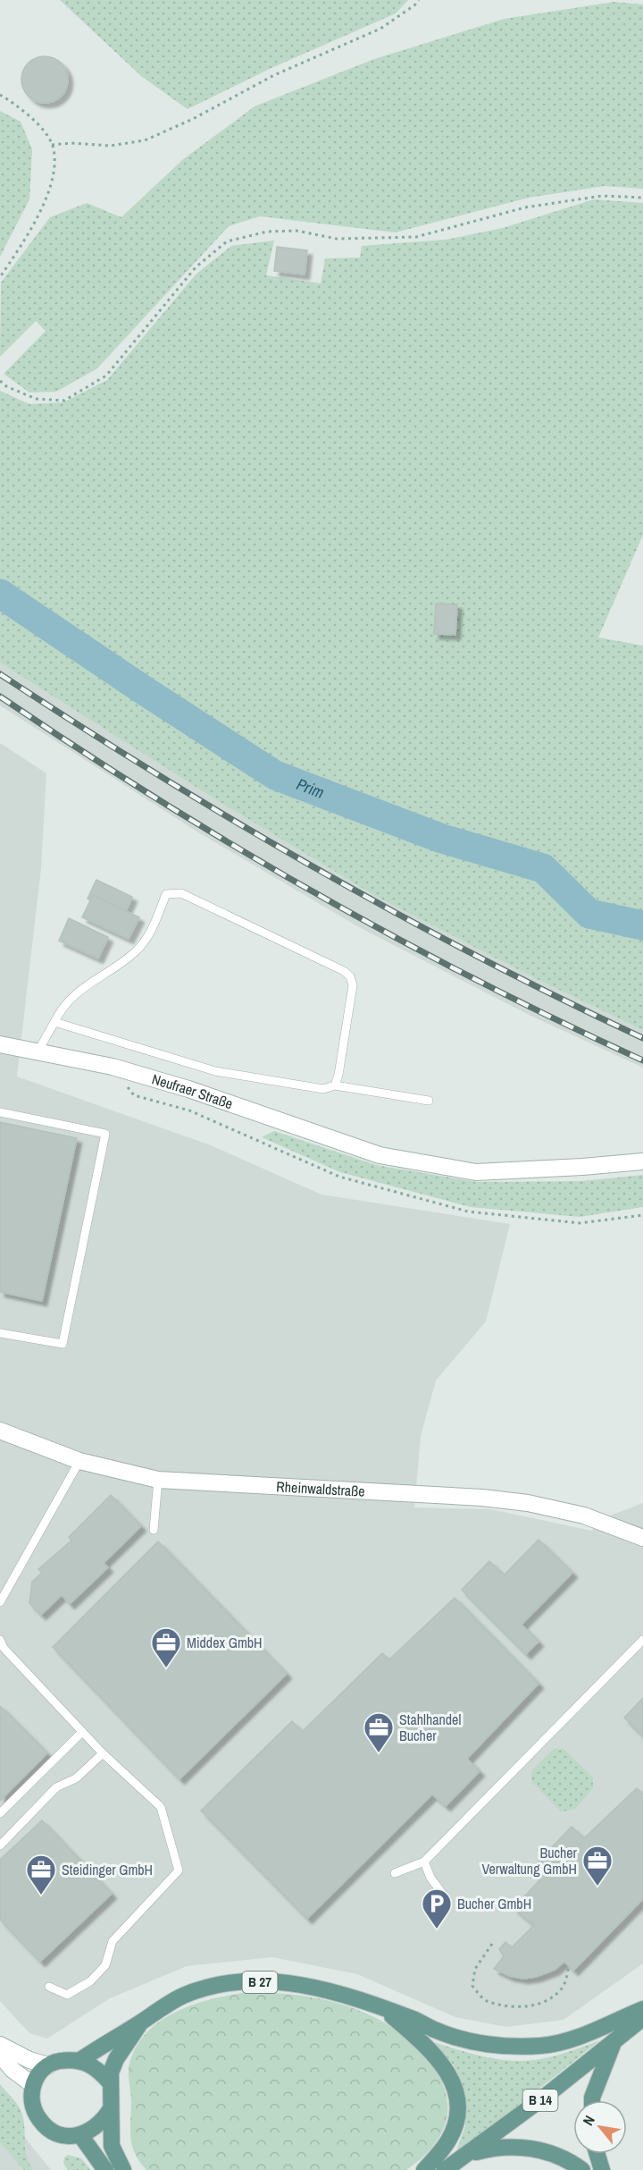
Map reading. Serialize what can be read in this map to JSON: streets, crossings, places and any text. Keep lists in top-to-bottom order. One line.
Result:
{"streets":{"main road":["B 27","B 14"],"street":["Neufraer Straße","Rheinwaldstraße"]},"water":["Prim"],"places":{"office":["Middex GmbH","Stahlhandel Bucher","Bucher Verwaltung GmbH","Steidinger GmbH"],"parking":["Bucher GmbH"]},"north":"top left"}
